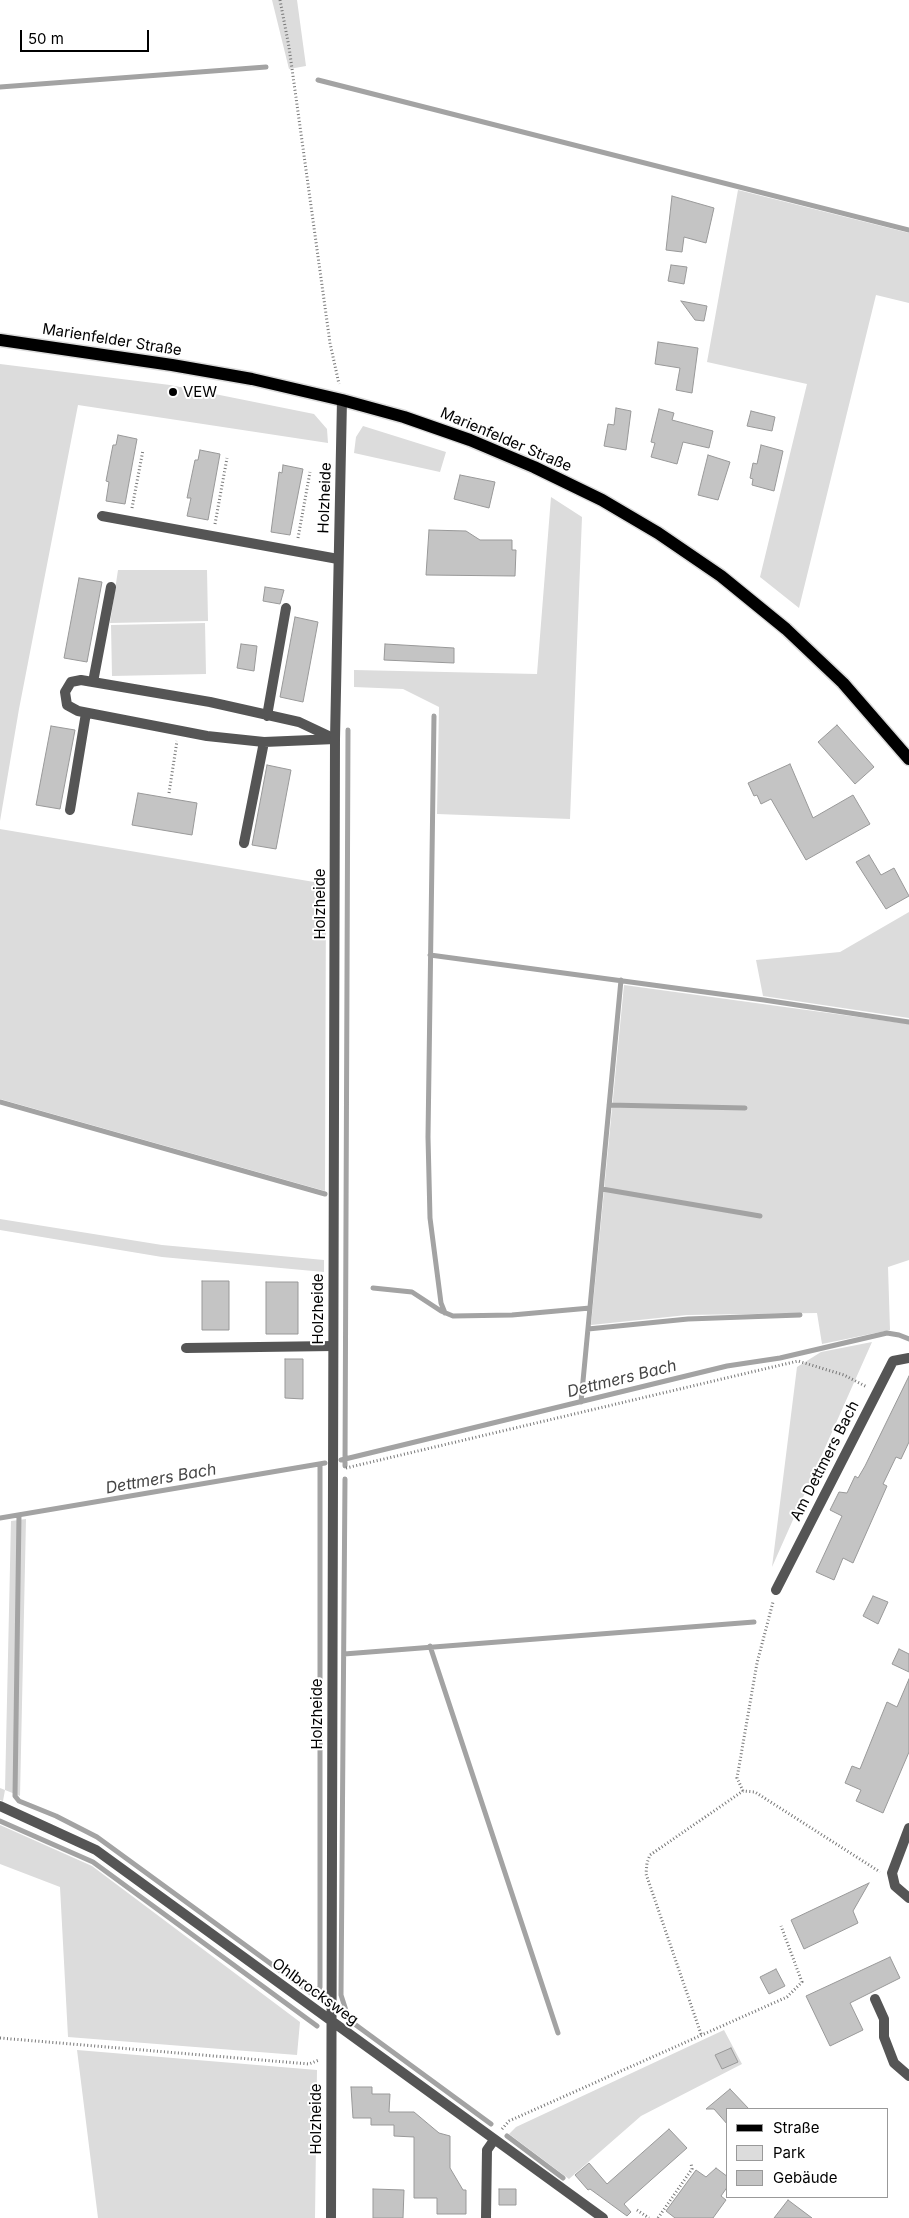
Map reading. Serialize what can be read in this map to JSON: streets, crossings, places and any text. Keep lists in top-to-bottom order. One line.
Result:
{"streets":{"main road":["Marienfelder Straße"],"street":["Holzheide","Am Dettmers Bach","Ohlbrocksweg"]},"crossings":[["Marienfelder Straße","Holzheide"],["Holzheide","Ohlbrocksweg"]],"water":["Dettmers Bach"],"places":["VEW"],"legend":["Straße","Park","Gebäude"],"scale_bar":"50 m"}
